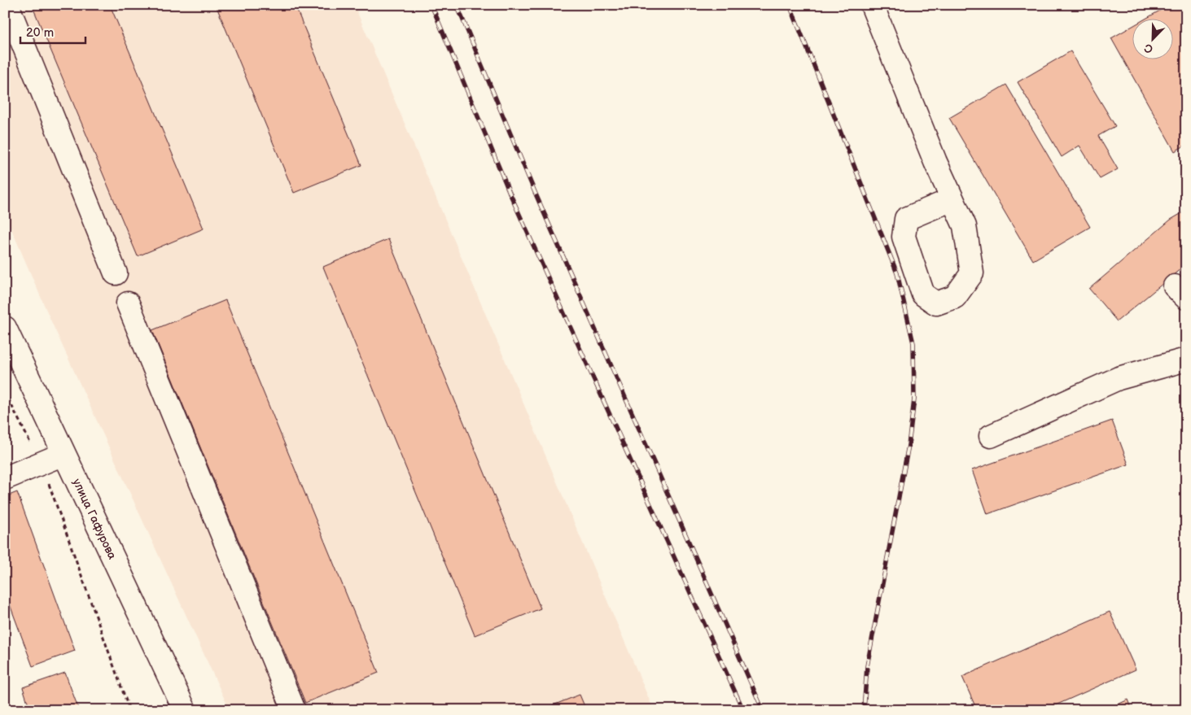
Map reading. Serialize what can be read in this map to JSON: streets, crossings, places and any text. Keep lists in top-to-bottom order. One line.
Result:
{"streets":{"main road":["улица Гафурова"]},"scale_bar":"20 m","north":"bottom left"}
